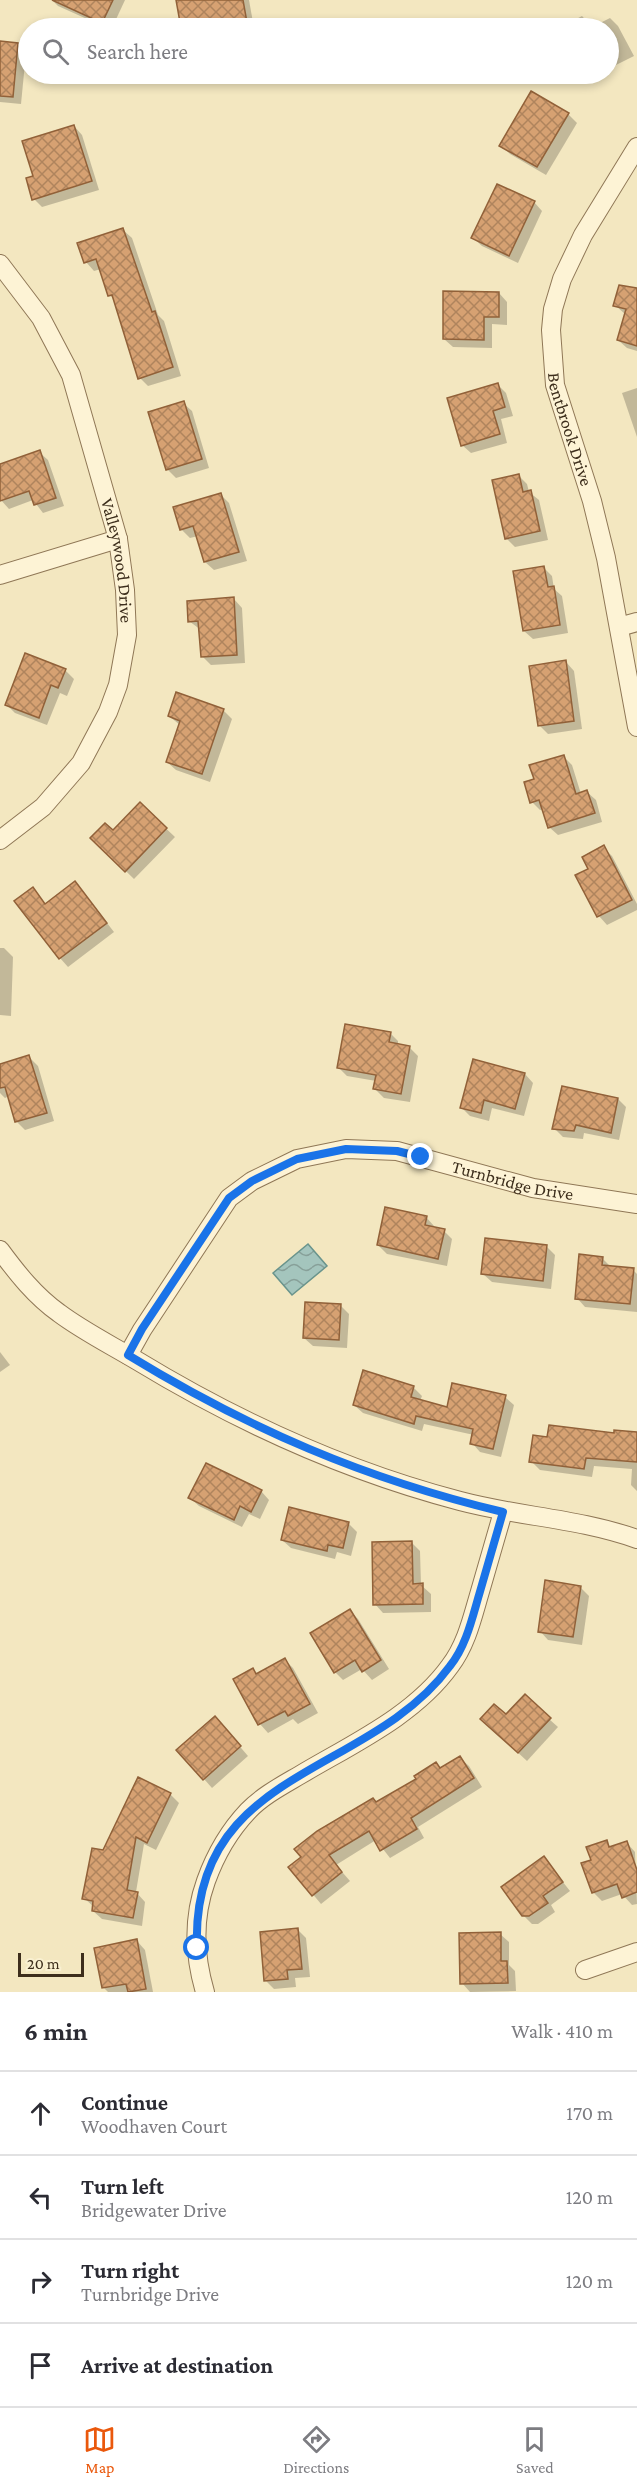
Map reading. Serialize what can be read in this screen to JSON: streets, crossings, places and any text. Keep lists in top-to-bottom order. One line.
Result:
{"streets":{"street":["Bentbrook Drive","Valleywood Drive","Turnbridge Drive"]},"scale_bar":"20 m","page":{"search":"Search here","scale":"20 m","heading":["6 min","Walk · 410 m"],"list":[["Continue","Woodhaven Court","170 m"],["Turn left","Bridgewater Drive","120 m"],["Turn right","Turnbridge Drive","120 m"],"Arrive at destination"],"nav":["Map","Directions","Saved"]}}
